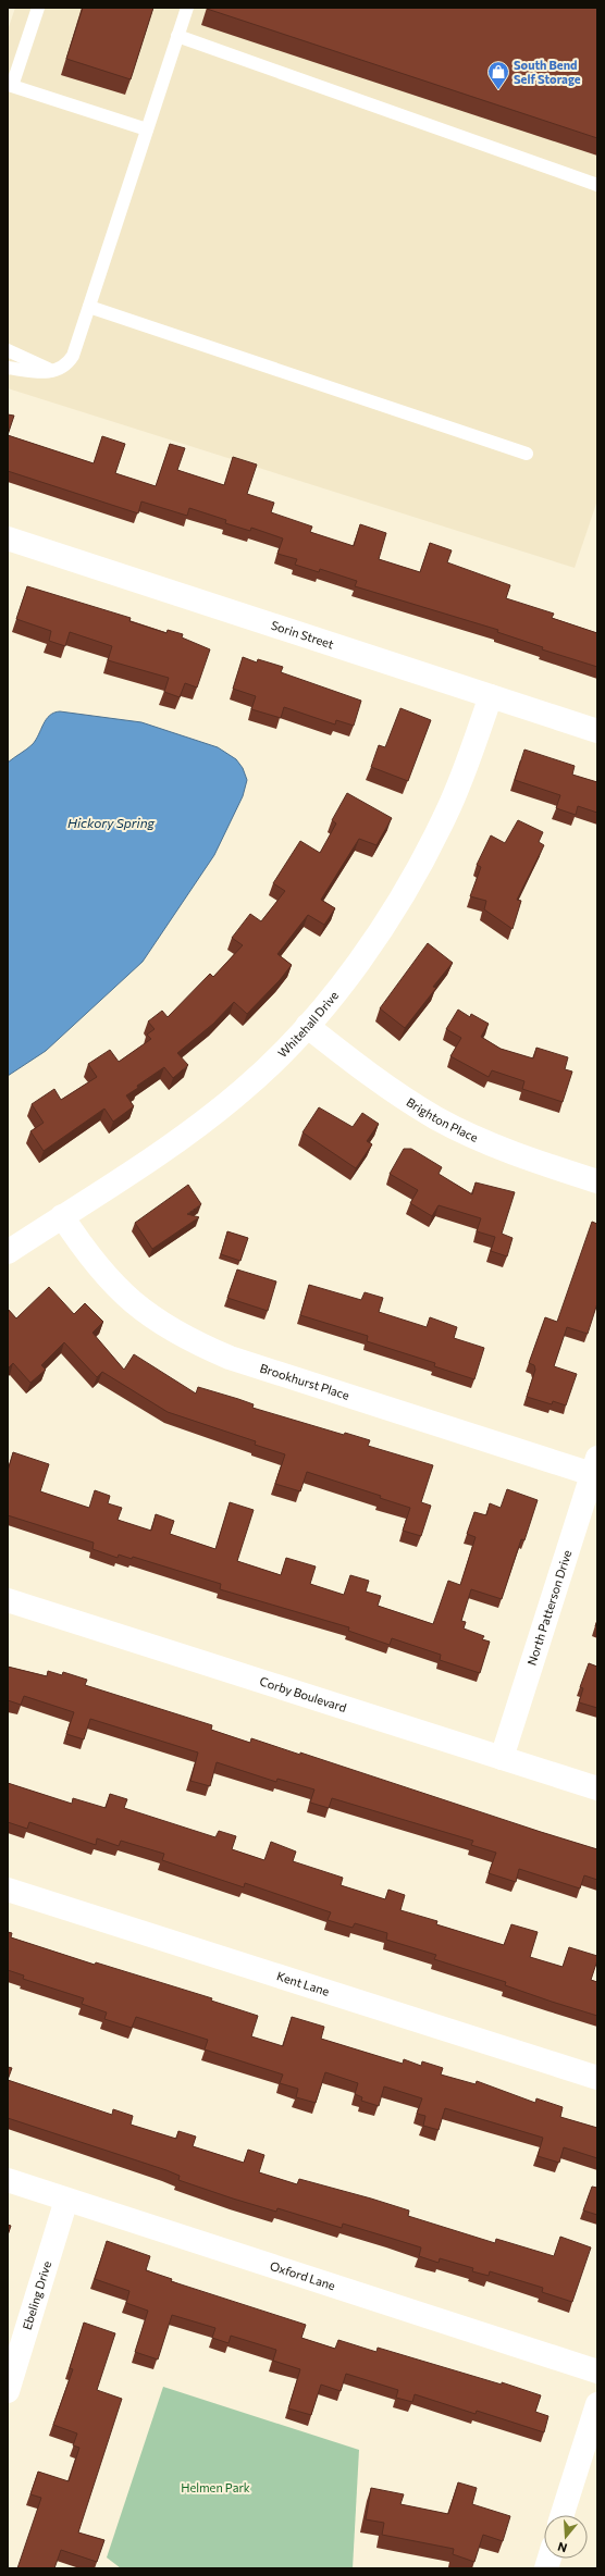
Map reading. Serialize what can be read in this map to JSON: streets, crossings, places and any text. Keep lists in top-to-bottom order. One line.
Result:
{"streets":{"street":["Sorin Street","Whitehall Drive","Brighton Place","Brookhurst Place","North Patterson Drive","Corby Boulevard","Kent Lane","Oxford Lane","Ebeling Drive"]},"crossings":[["Sorin Street","Whitehall Drive"],["Whitehall Drive","Brighton Place"],["Whitehall Drive","Brookhurst Place"],["Brookhurst Place","North Patterson Drive"],["North Patterson Drive","Corby Boulevard"],["Oxford Lane","Ebeling Drive"]],"water":["Hickory Spring"],"parks":["Helmen Park"],"places":{"shop":["South Bend Self Storage"]},"north":"bottom"}
